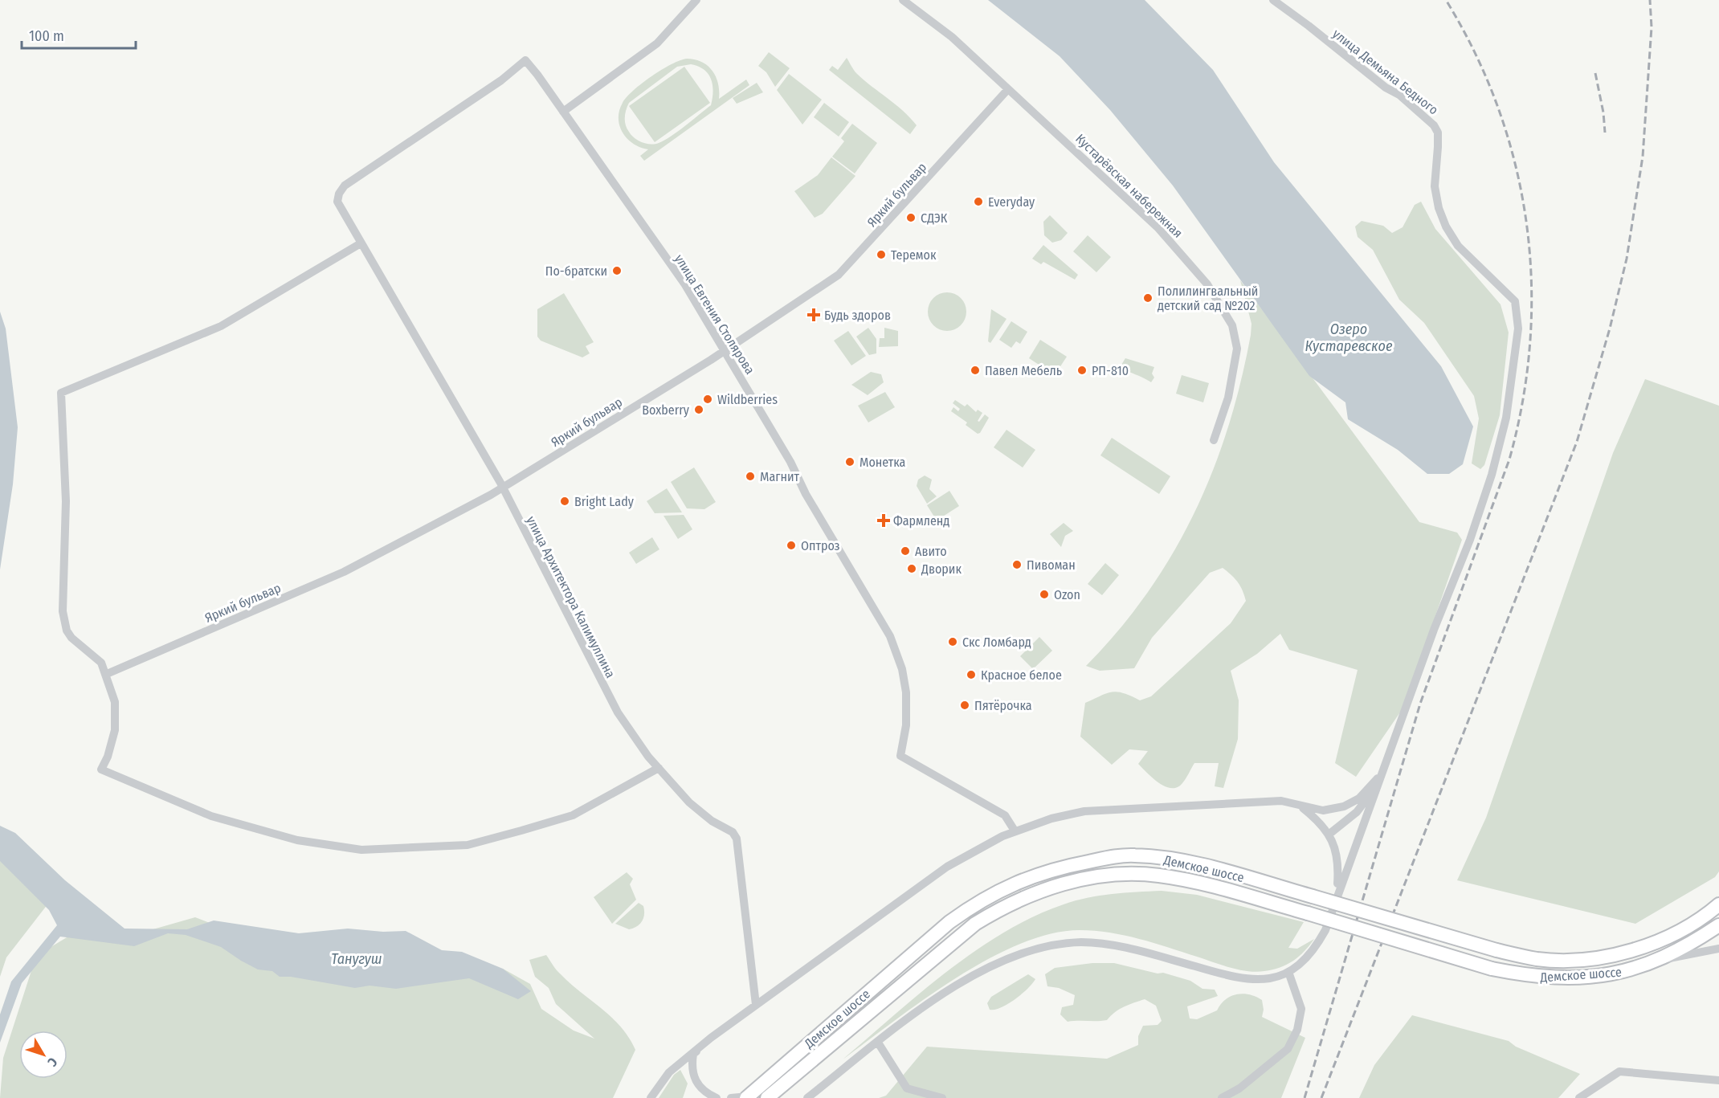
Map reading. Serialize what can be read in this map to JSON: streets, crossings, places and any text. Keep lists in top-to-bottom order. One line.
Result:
{"streets":{"main road":["Демское шоссе"],"street":["улица Демьяна Бедного","Кустарёвская набережная","Яркий бульвар","улица Евгения Столярова","улица Архитектора Калимуллина"]},"crossings":[["Кустарёвская набережная","Яркий бульвар"],["Яркий бульвар","улица Евгения Столярова"],["Яркий бульвар","улица Архитектора Калимуллина"],["улица Евгения Столярова","улица Архитектора Калимуллина"]],"water":["Озеро Кустаревское","Танугуш"],"places":{"other":["Everyday","СДЭК","Теремок","По-братски","Полилингвальный детский сад №202","Павел Мебель","РП-810","Wildberries","Boxberry","Монетка","Магнит","Bright Lady","Оптроз","Авито","Пивоман","Дворик","Ozon","Скс Ломбард","Красное белое","Пятёрочка"],"health":["Будь здоров","Фармленд"]},"scale_bar":"100 m","north":"bottom right"}
